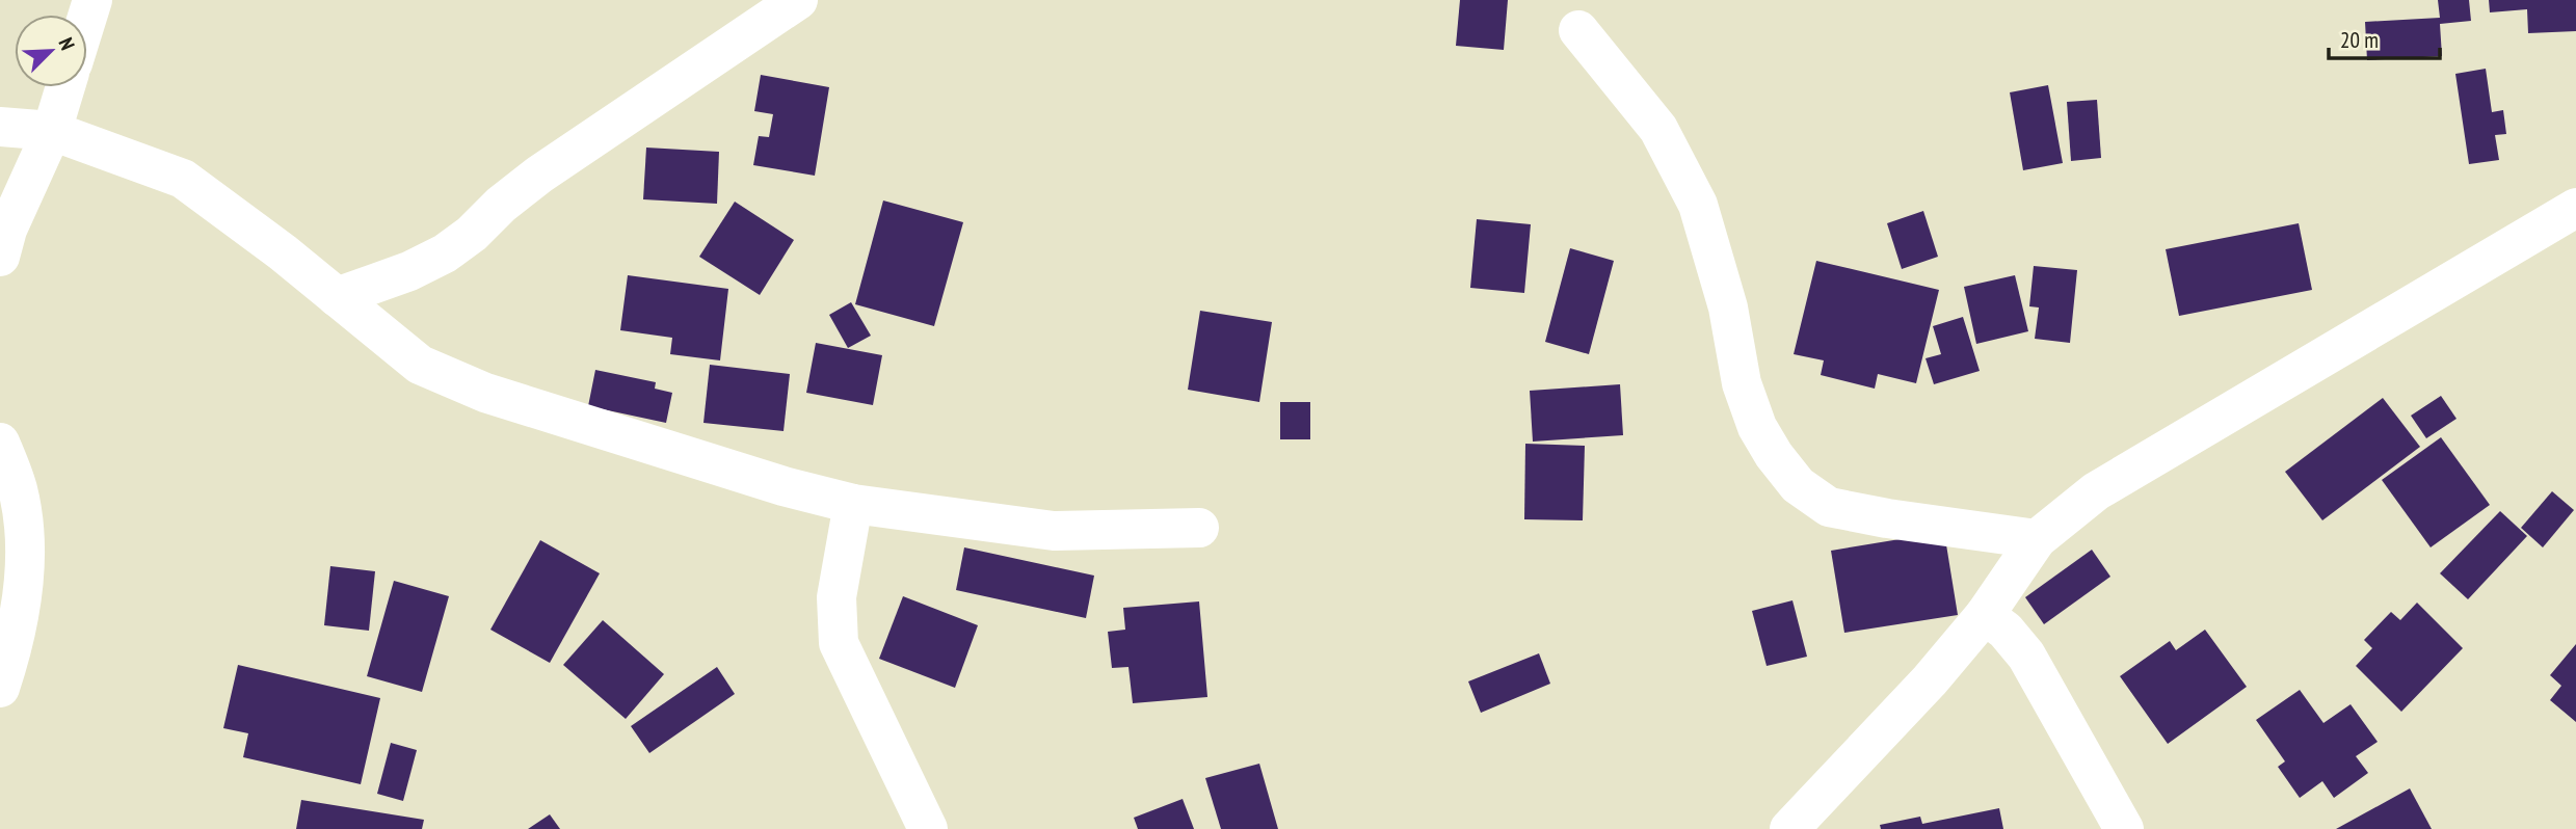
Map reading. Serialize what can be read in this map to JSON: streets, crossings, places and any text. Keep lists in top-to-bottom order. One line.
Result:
{"scale_bar":"20 m","north":"top right"}
